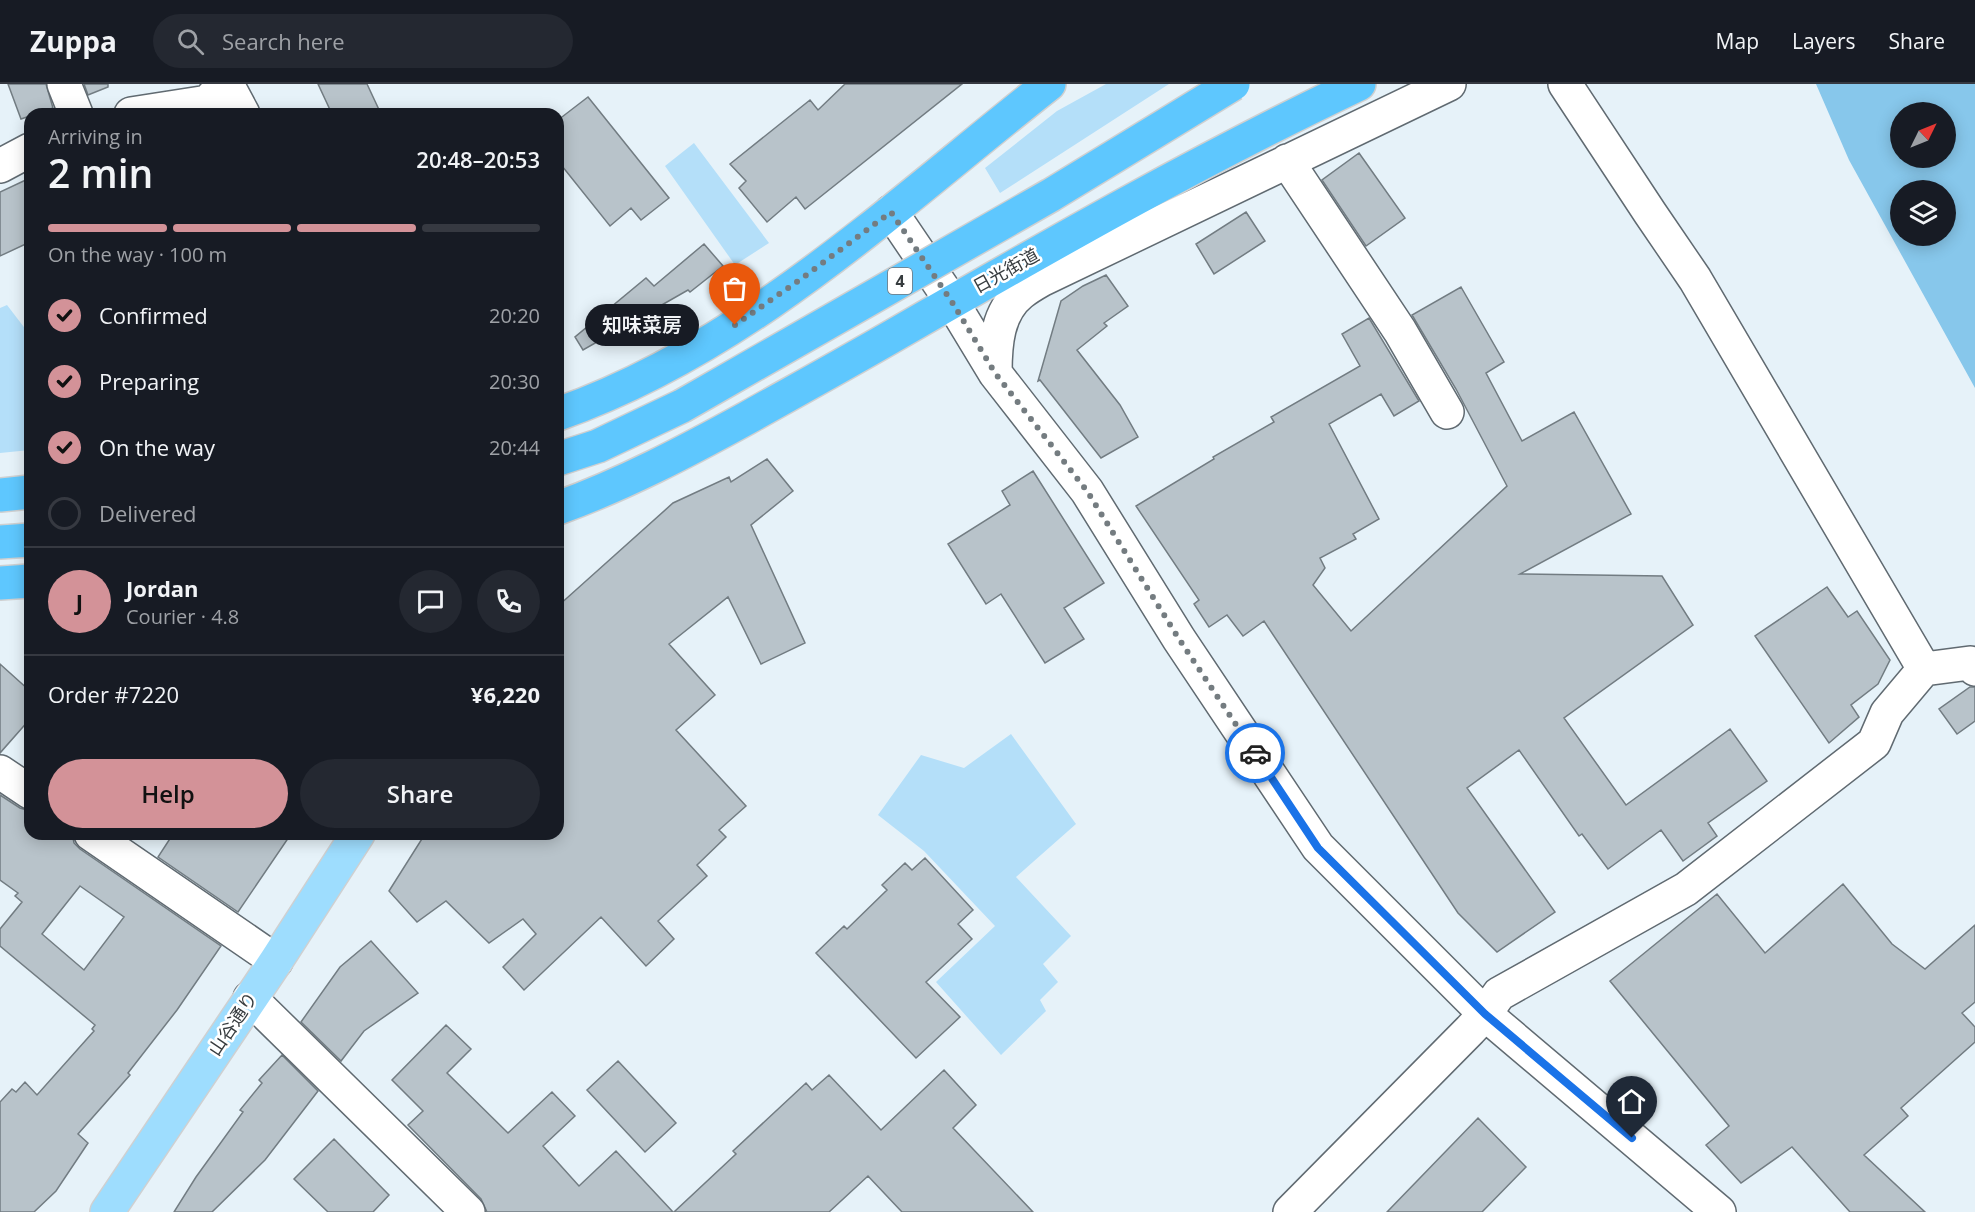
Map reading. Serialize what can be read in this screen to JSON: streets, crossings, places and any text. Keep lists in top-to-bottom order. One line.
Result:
{"streets":{"highway":["日光街道","4"],"main road":["山谷通り"]},"places":["知味菜房"],"north":"top right","page":{"header":"Zuppa","search":"Search here","nav":["Map","Layers","Share"],"heading":["2 min","Arriving in","20:48–20:53"],"panel":["Jordan","Courier · 4.8","Order #7220","¥6,220"],"bar":"On the way · 100 m","list":[["Confirmed","20:20"],["Preparing","20:30"],["On the way","20:44"],"Delivered"],"bubble":"知味菜房","round":"J","buttons":["Help","Share"]}}
